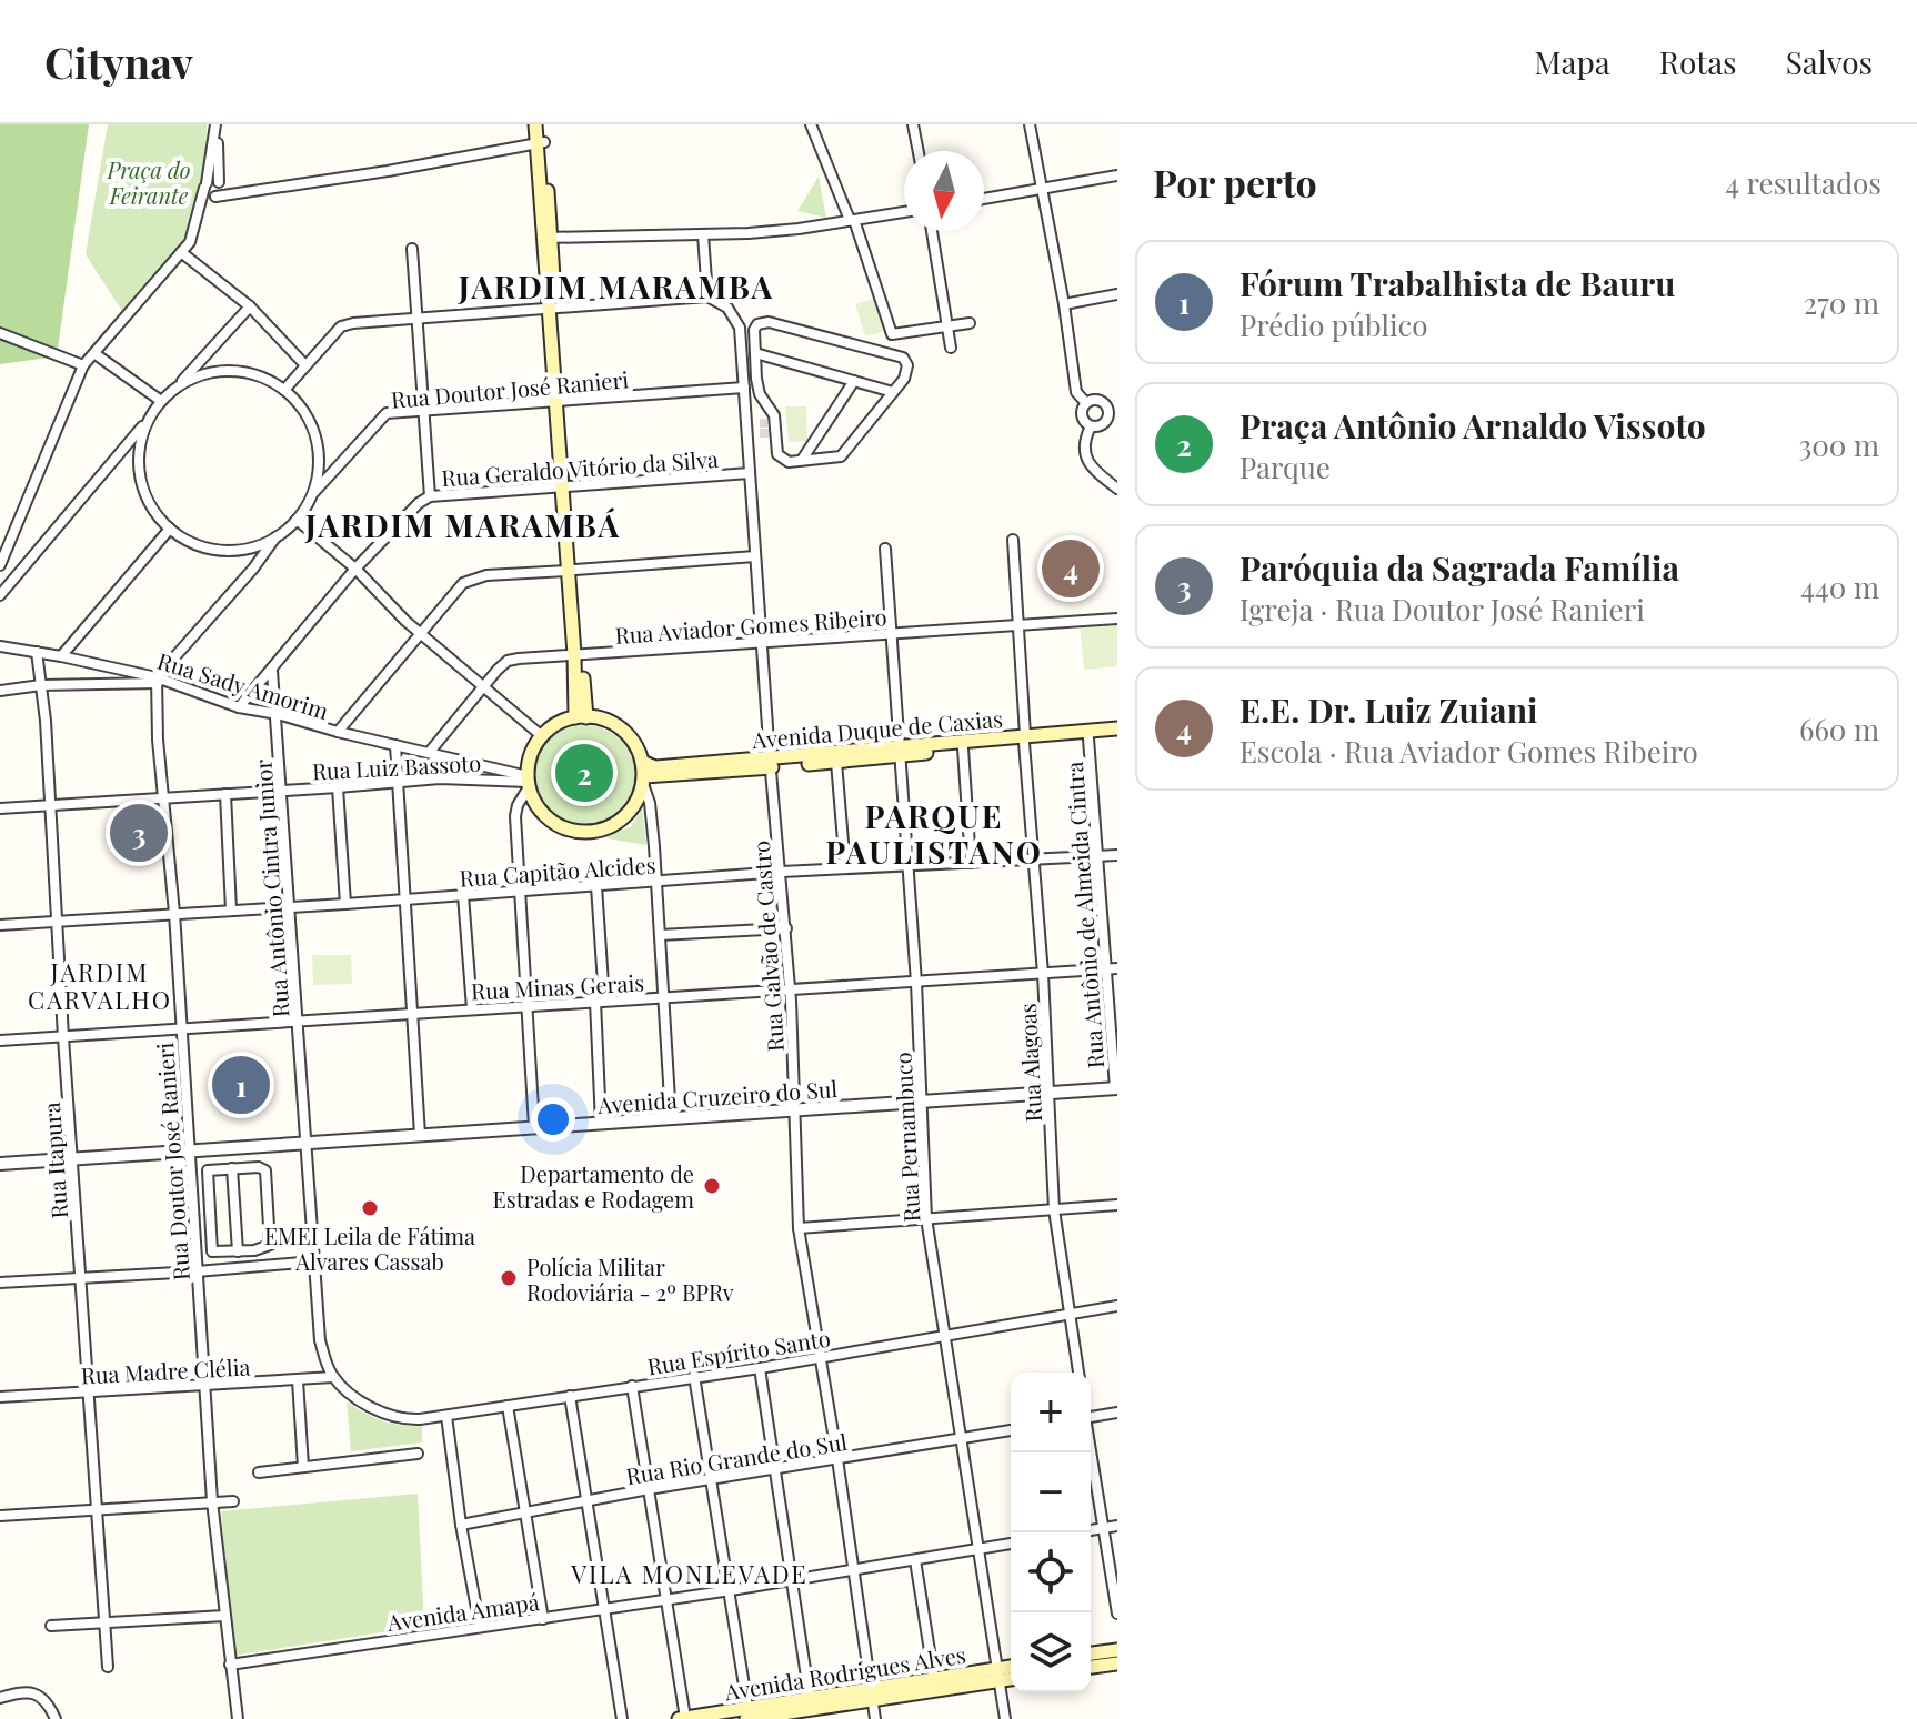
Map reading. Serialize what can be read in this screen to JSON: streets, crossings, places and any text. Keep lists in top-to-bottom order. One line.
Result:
{"streets":{"main road":["Avenida Duque de Caxias","Avenida Rodrigues Alves"],"street":["Rua Doutor José Ranieri","Rua Geraldo Vitório da Silva","Rua Aviador Gomes Ribeiro","Rua Sady Amorim","Rua Luiz Bassoto","Rua Capitão Alcides","Rua Antônio Cintra Junior","Rua Antônio de Almeida Cintra","Rua Galvão de Castro","Rua Minas Gerais","Rua Alagoas","Avenida Cruzeiro do Sul","Rua Pernambuco","Rua Itapura","Rua Espírito Santo","Rua Madre Clélia","Rua Rio Grande do Sul","Avenida Amapá"]},"crossings":[["Rua Doutor José Ranieri","Rua Sady Amorim"],["Rua Doutor José Ranieri","Rua Luiz Bassoto"],["Rua Doutor José Ranieri","Rua Capitão Alcides"],["Rua Doutor José Ranieri","Rua Galvão de Castro"],["Rua Doutor José Ranieri","Rua Minas Gerais"],["Rua Doutor José Ranieri","Avenida Cruzeiro do Sul"],["Rua Doutor José Ranieri","Rua Madre Clélia"],["Rua Doutor José Ranieri","Avenida Amapá"],["Rua Geraldo Vitório da Silva","Rua Sady Amorim"],["Rua Geraldo Vitório da Silva","Rua Antônio Cintra Junior"],["Rua Geraldo Vitório da Silva","Rua Galvão de Castro"],["Rua Aviador Gomes Ribeiro","Rua Sady Amorim"],["Rua Aviador Gomes Ribeiro","Rua Galvão de Castro"],["Rua Aviador Gomes Ribeiro","Rua Alagoas"],["Rua Aviador Gomes Ribeiro","Rua Pernambuco"],["Rua Sady Amorim","Avenida Duque de Caxias"],["Rua Sady Amorim","Rua Luiz Bassoto"],["Rua Sady Amorim","Rua Antônio Cintra Junior"],["Rua Sady Amorim","Rua Itapura"],["Avenida Duque de Caxias","Rua Luiz Bassoto"],["Avenida Duque de Caxias","Rua Antônio de Almeida Cintra"],["Avenida Duque de Caxias","Rua Galvão de Castro"],["Avenida Duque de Caxias","Rua Alagoas"],["Avenida Duque de Caxias","Rua Pernambuco"],["Rua Luiz Bassoto","Rua Antônio Cintra Junior"],["Rua Luiz Bassoto","Rua Itapura"],["Rua Capitão Alcides","Rua Antônio Cintra Junior"],["Rua Capitão Alcides","Rua Antônio de Almeida Cintra"],["Rua Capitão Alcides","Rua Galvão de Castro"],["Rua Capitão Alcides","Rua Alagoas"],["Rua Capitão Alcides","Rua Pernambuco"],["Rua Capitão Alcides","Rua Itapura"],["Rua Antônio Cintra Junior","Rua Minas Gerais"],["Rua Antônio Cintra Junior","Avenida Cruzeiro do Sul"],["Rua Antônio Cintra Junior","Rua Espírito Santo"],["Rua Antônio Cintra Junior","Rua Madre Clélia"],["Rua Antônio de Almeida Cintra","Rua Minas Gerais"],["Rua Antônio de Almeida Cintra","Avenida Cruzeiro do Sul"],["Rua Galvão de Castro","Rua Minas Gerais"],["Rua Galvão de Castro","Avenida Cruzeiro do Sul"],["Rua Galvão de Castro","Rua Espírito Santo"],["Rua Galvão de Castro","Rua Rio Grande do Sul"],["Rua Galvão de Castro","Avenida Amapá"],["Rua Galvão de Castro","Avenida Rodrigues Alves"],["Rua Minas Gerais","Rua Alagoas"],["Rua Minas Gerais","Rua Pernambuco"],["Rua Minas Gerais","Rua Itapura"],["Rua Alagoas","Avenida Cruzeiro do Sul"],["Rua Alagoas","Rua Espírito Santo"],["Avenida Cruzeiro do Sul","Rua Pernambuco"],["Avenida Cruzeiro do Sul","Rua Itapura"],["Rua Pernambuco","Rua Espírito Santo"],["Rua Pernambuco","Rua Rio Grande do Sul"],["Rua Pernambuco","Avenida Amapá"],["Rua Pernambuco","Avenida Rodrigues Alves"],["Rua Itapura","Rua Madre Clélia"],["Rua Espírito Santo","Rua Madre Clélia"]],"districts":["JARDIM MARAMBA","JARDIM MARAMBÁ","PARQUE PAULISTANO","JARDIM CARVALHO","VILA MONLEVADE"],"parks":["Praça do Feirante"],"places":["Departamento de Estradas e Rodagem","EMEI Leila de Fátima Alvares Cassab","Polícia Militar Rodoviária - 2º BPRv"],"north":"bottom","page":{"header":"Citynav","nav":["Mapa","Rotas","Salvos"],"heading":["Por perto","4 resultados"],"list":[{"mark":"1","name":"Fórum Trabalhista de Bauru","note":"Prédio público","value":"270 m"},{"mark":"2","name":"Praça Antônio Arnaldo Vissoto","note":"Parque","value":"300 m"},{"mark":"3","name":"Paróquia da Sagrada Família","note":"Igreja · Rua Doutor José Ranieri","value":"440 m"},{"mark":"4","name":"E.E. Dr. Luiz Zuiani","note":"Escola · Rua Aviador Gomes Ribeiro","value":"660 m"}],"pins":["4","2","3","1"],"map_buttons":["+","−"]}}
